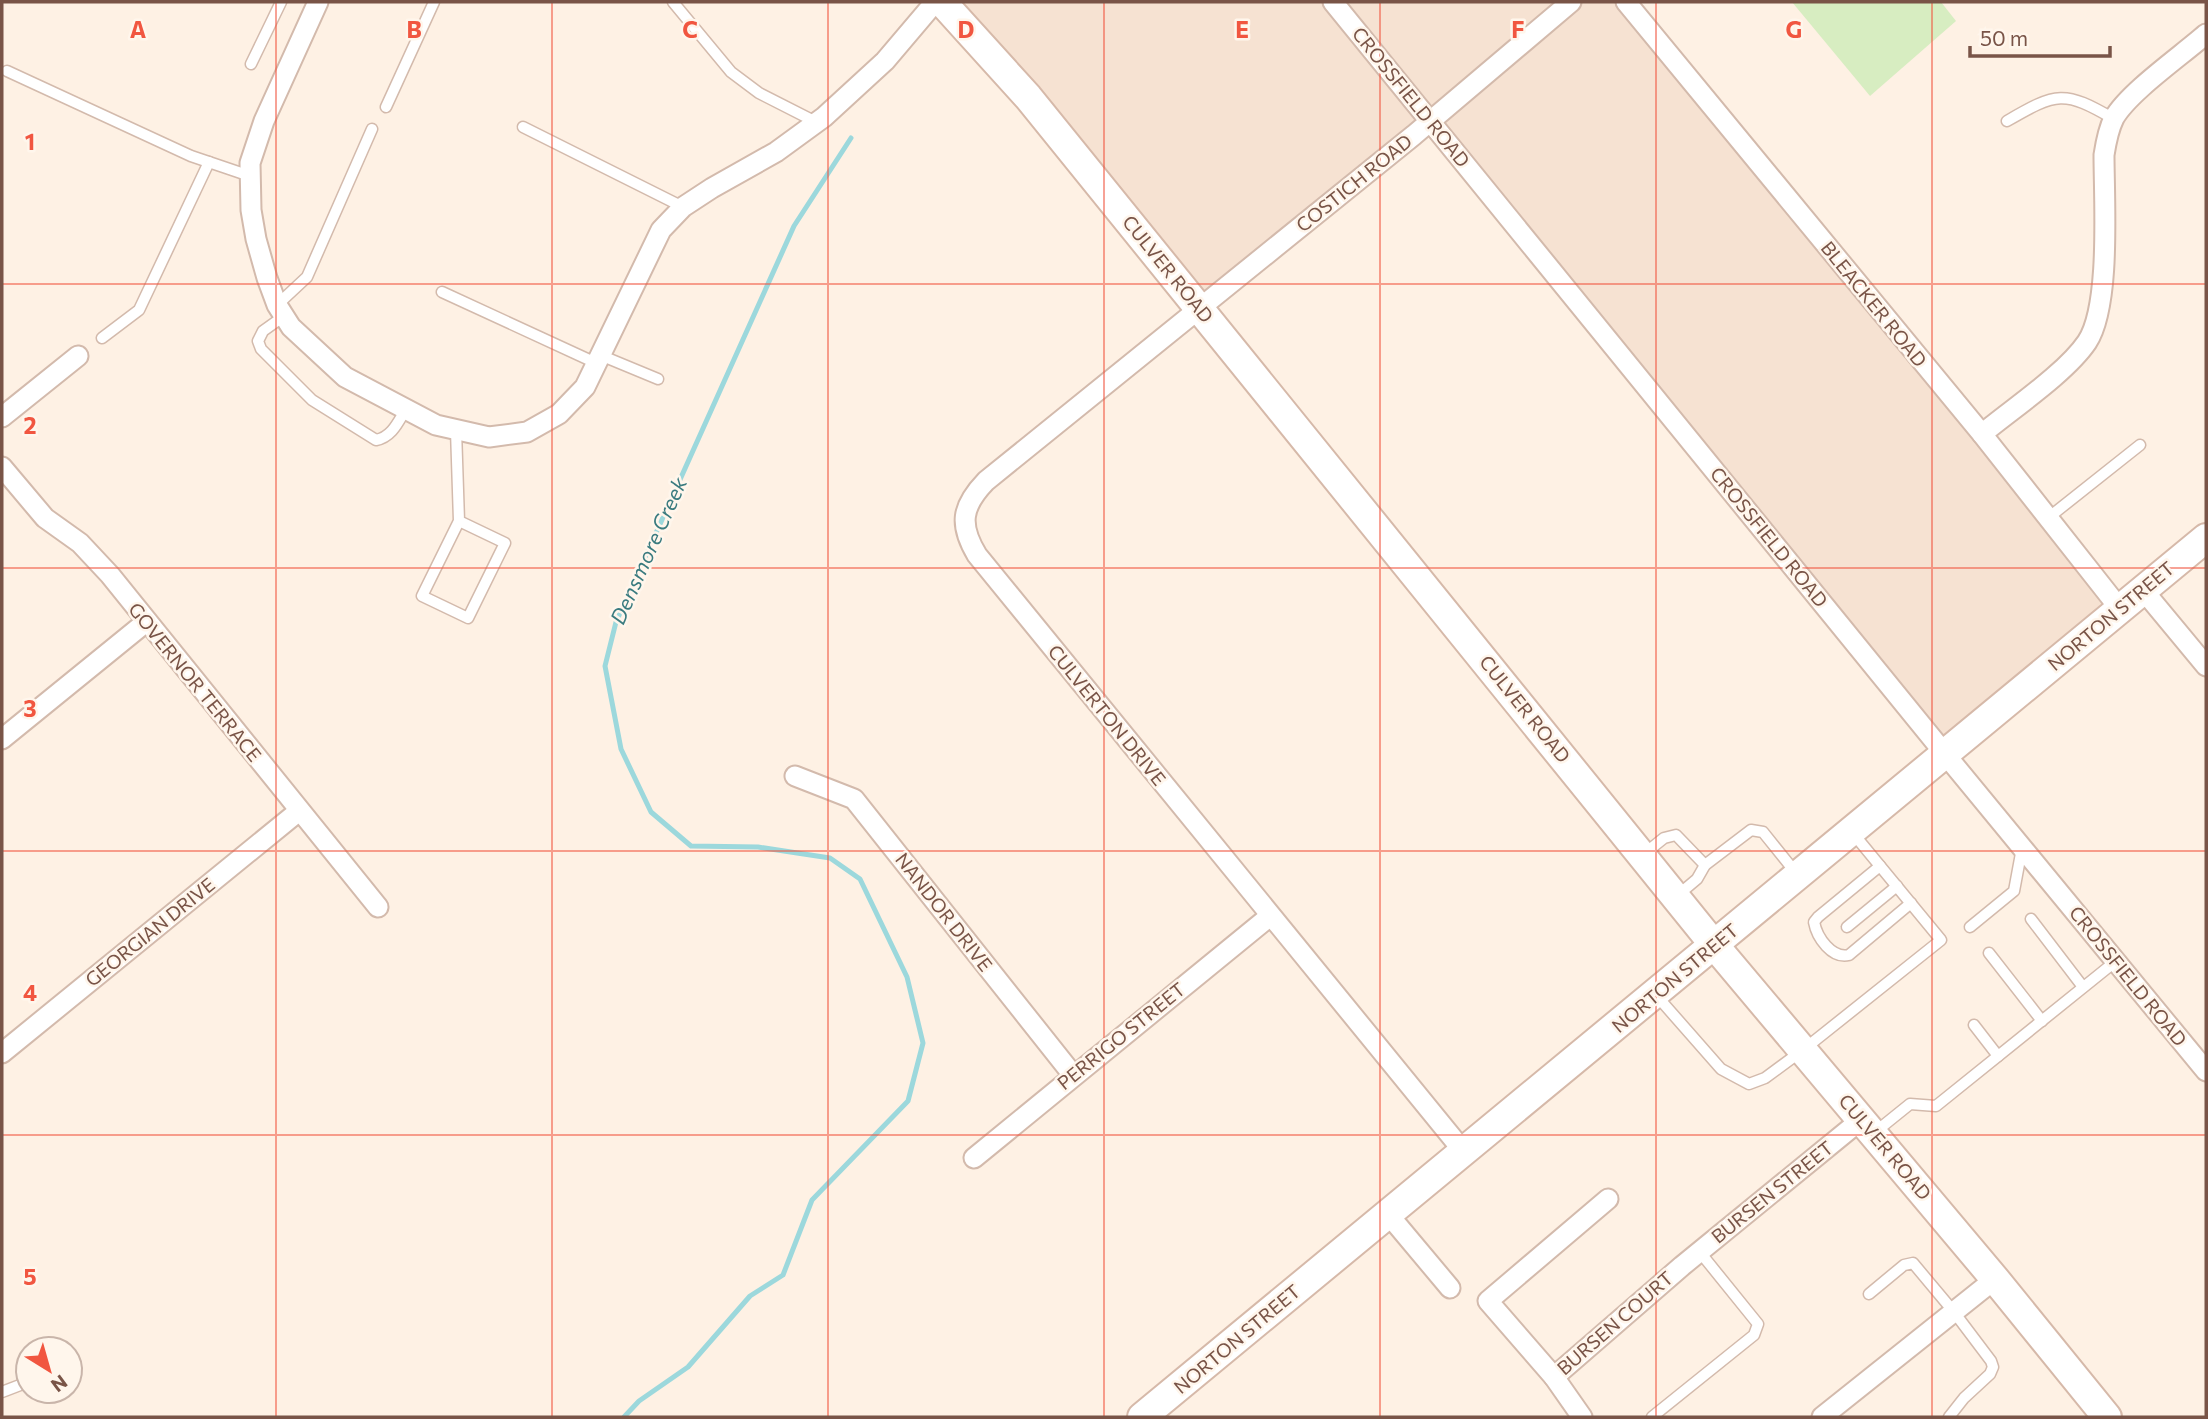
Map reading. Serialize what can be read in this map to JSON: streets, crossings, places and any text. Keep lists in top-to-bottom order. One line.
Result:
{"streets":{"main road":["CULVER ROAD","NORTON STREET"],"street":["CROSSFIELD ROAD","COSTICH ROAD","BLEACKER ROAD","GOVERNOR TERRACE","CULVERTON DRIVE","NANDOR DRIVE","GEORGIAN DRIVE","PERRIGO STREET","BURSEN STREET","BURSEN COURT"]},"crossings":[["CROSSFIELD ROAD","COSTICH ROAD"],["CROSSFIELD ROAD","NORTON STREET"],["COSTICH ROAD","CULVER ROAD"],["COSTICH ROAD","CULVERTON DRIVE"],["CULVER ROAD","NORTON STREET"],["CULVER ROAD","CULVERTON DRIVE"],["CULVER ROAD","BURSEN STREET"],["BLEACKER ROAD","NORTON STREET"],["NORTON STREET","CULVERTON DRIVE"],["GOVERNOR TERRACE","GEORGIAN DRIVE"],["CULVERTON DRIVE","PERRIGO STREET"],["NANDOR DRIVE","PERRIGO STREET"],["BURSEN STREET","BURSEN COURT"]],"water":["Densmore Creek"],"scale_bar":"50 m","north":"bottom right","grid":{"columns":["A","B","C","D","E","F","G"],"rows":["1","2","3","4","5"]}}
